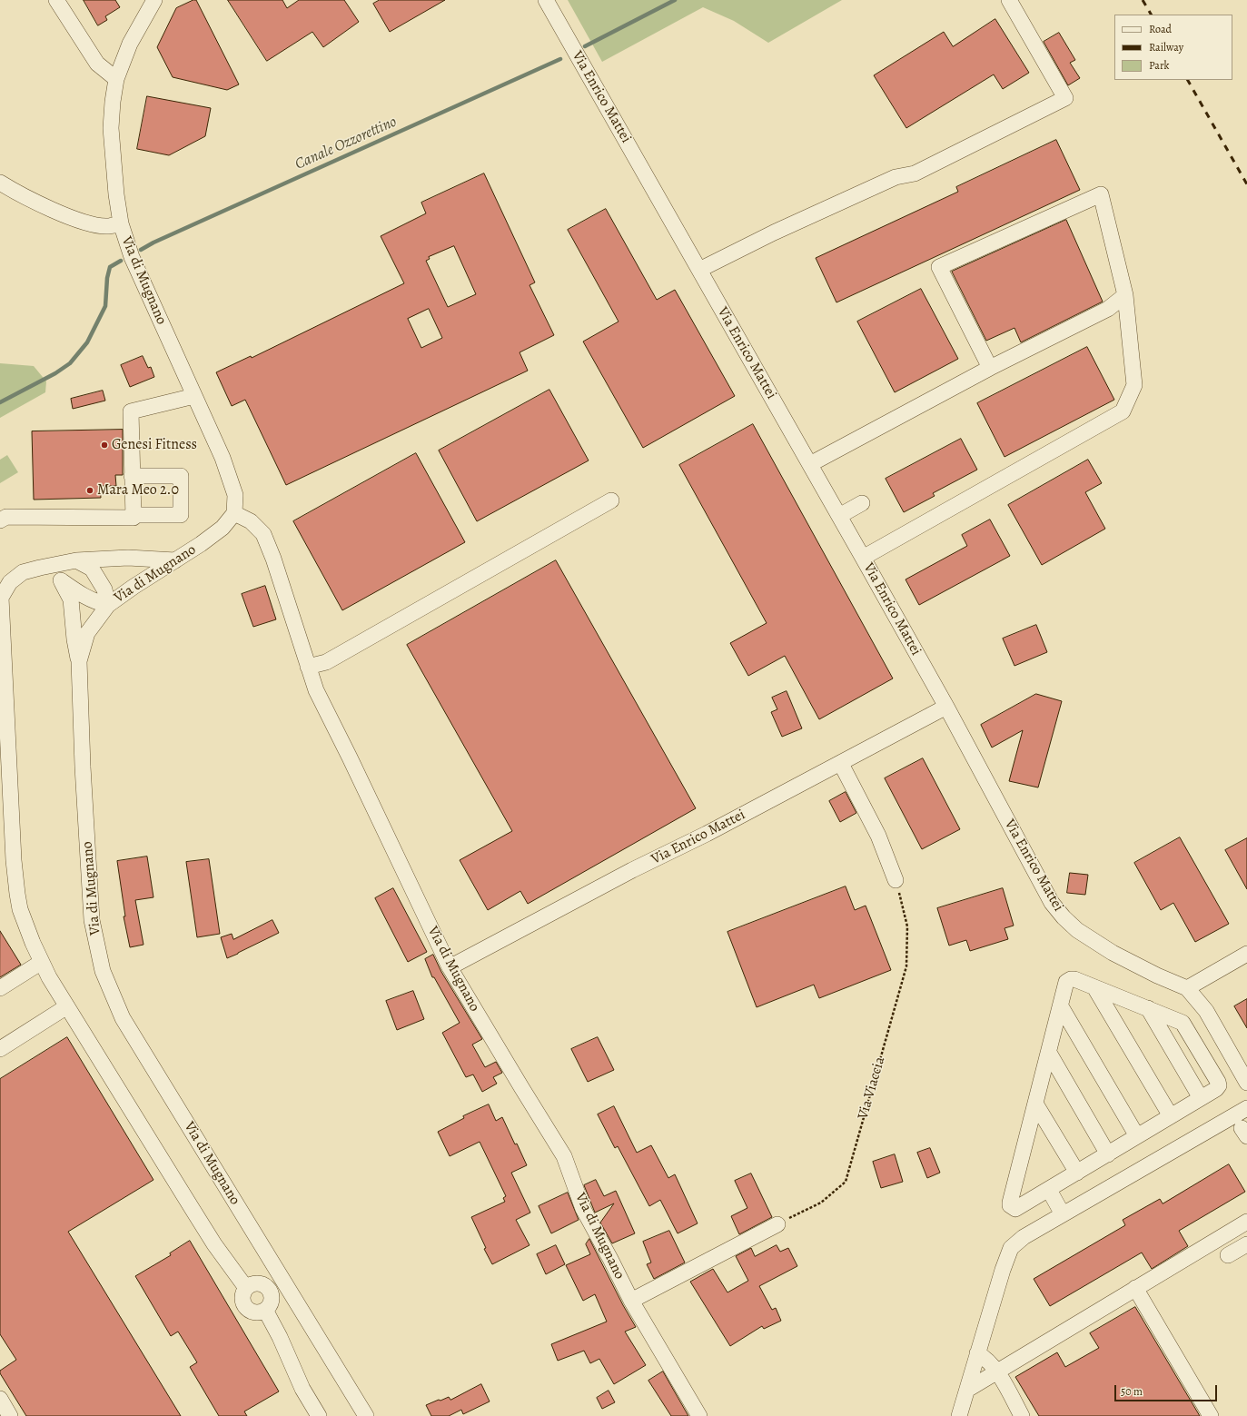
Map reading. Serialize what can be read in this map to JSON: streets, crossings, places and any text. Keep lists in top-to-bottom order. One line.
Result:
{"streets":{"street":["Via Enrico Mattei","Via di Mugnano"],"path":["Via Viaccia"]},"crossings":[["Via Enrico Mattei","Via di Mugnano"]],"water":["Canale Ozzorettino"],"places":["Genesi Fitness","Mara Meo 2.0"],"legend":["Road","Railway","Park"],"scale_bar":"50 m"}
